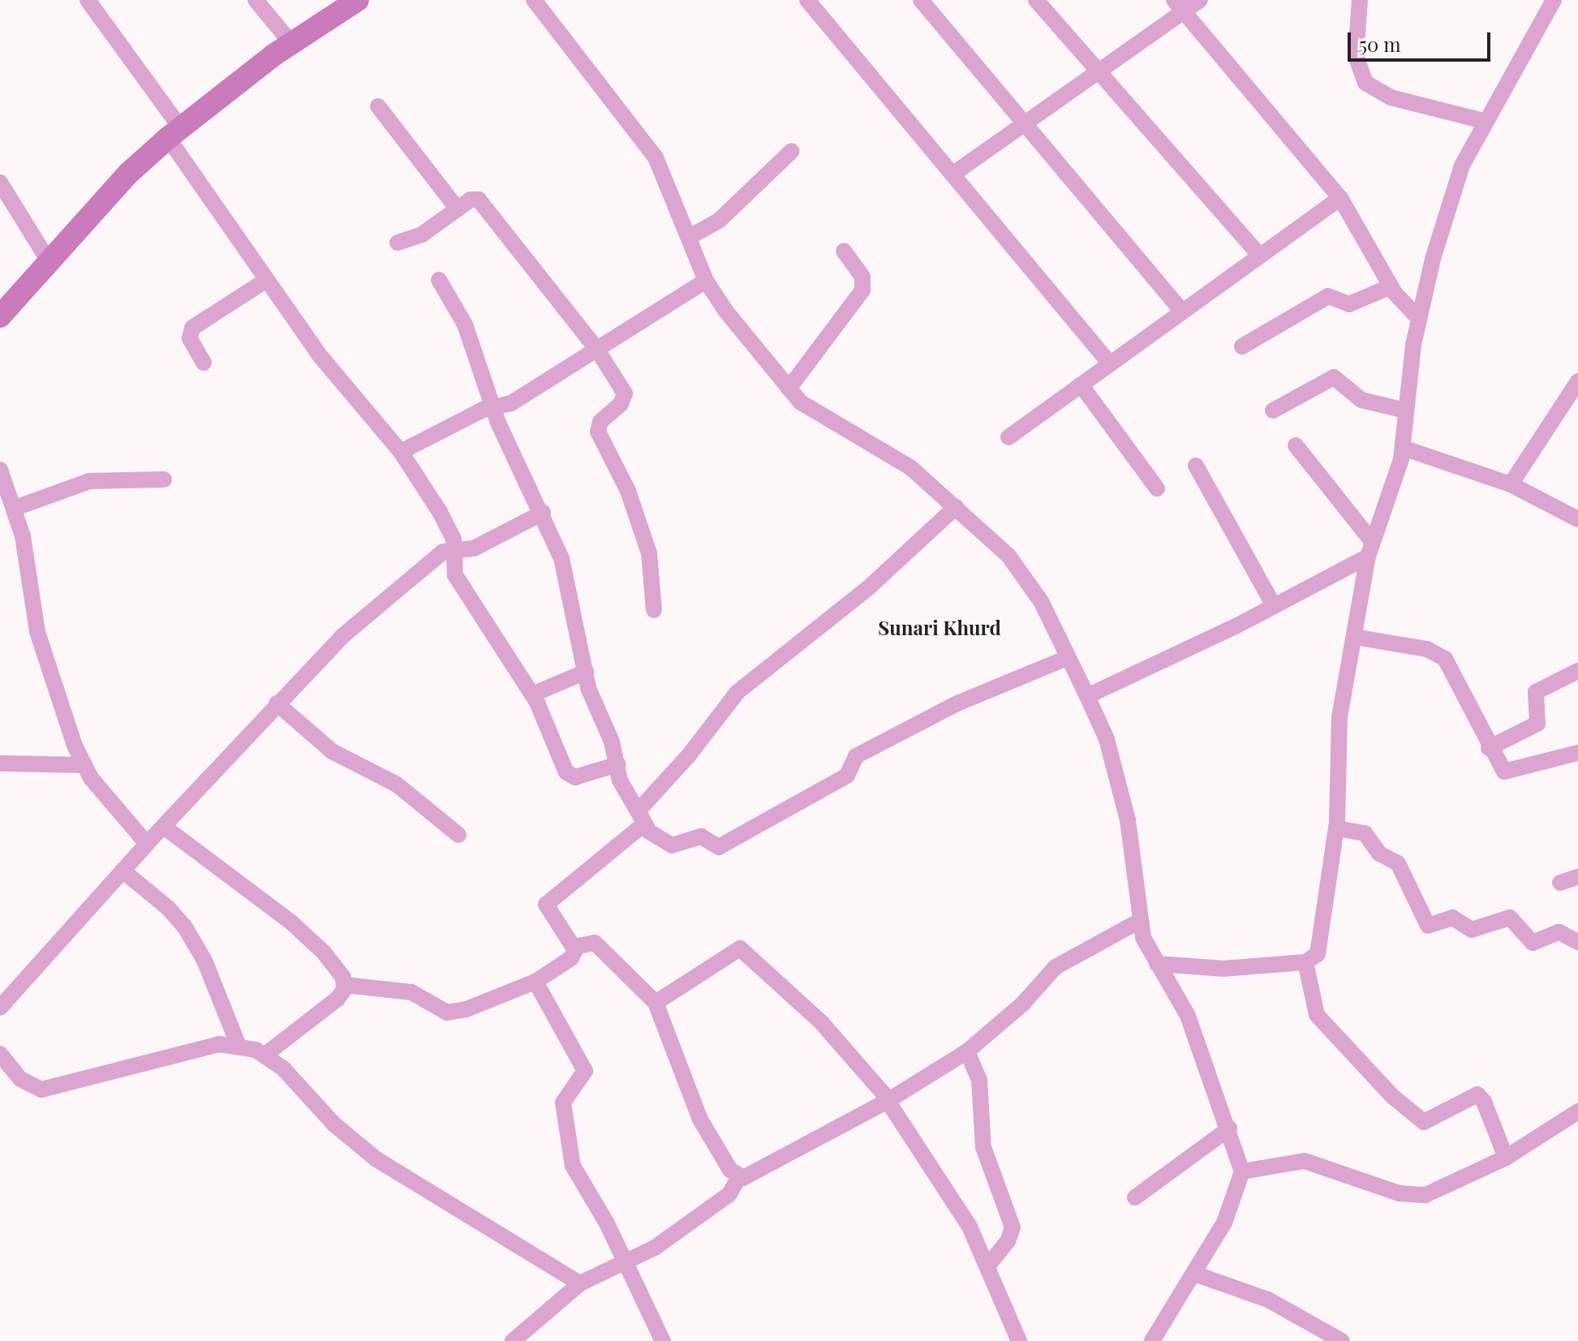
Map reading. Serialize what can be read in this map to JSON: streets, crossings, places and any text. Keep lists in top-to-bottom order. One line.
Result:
{"districts":["Sunari Khurd"],"scale_bar":"50 m"}
